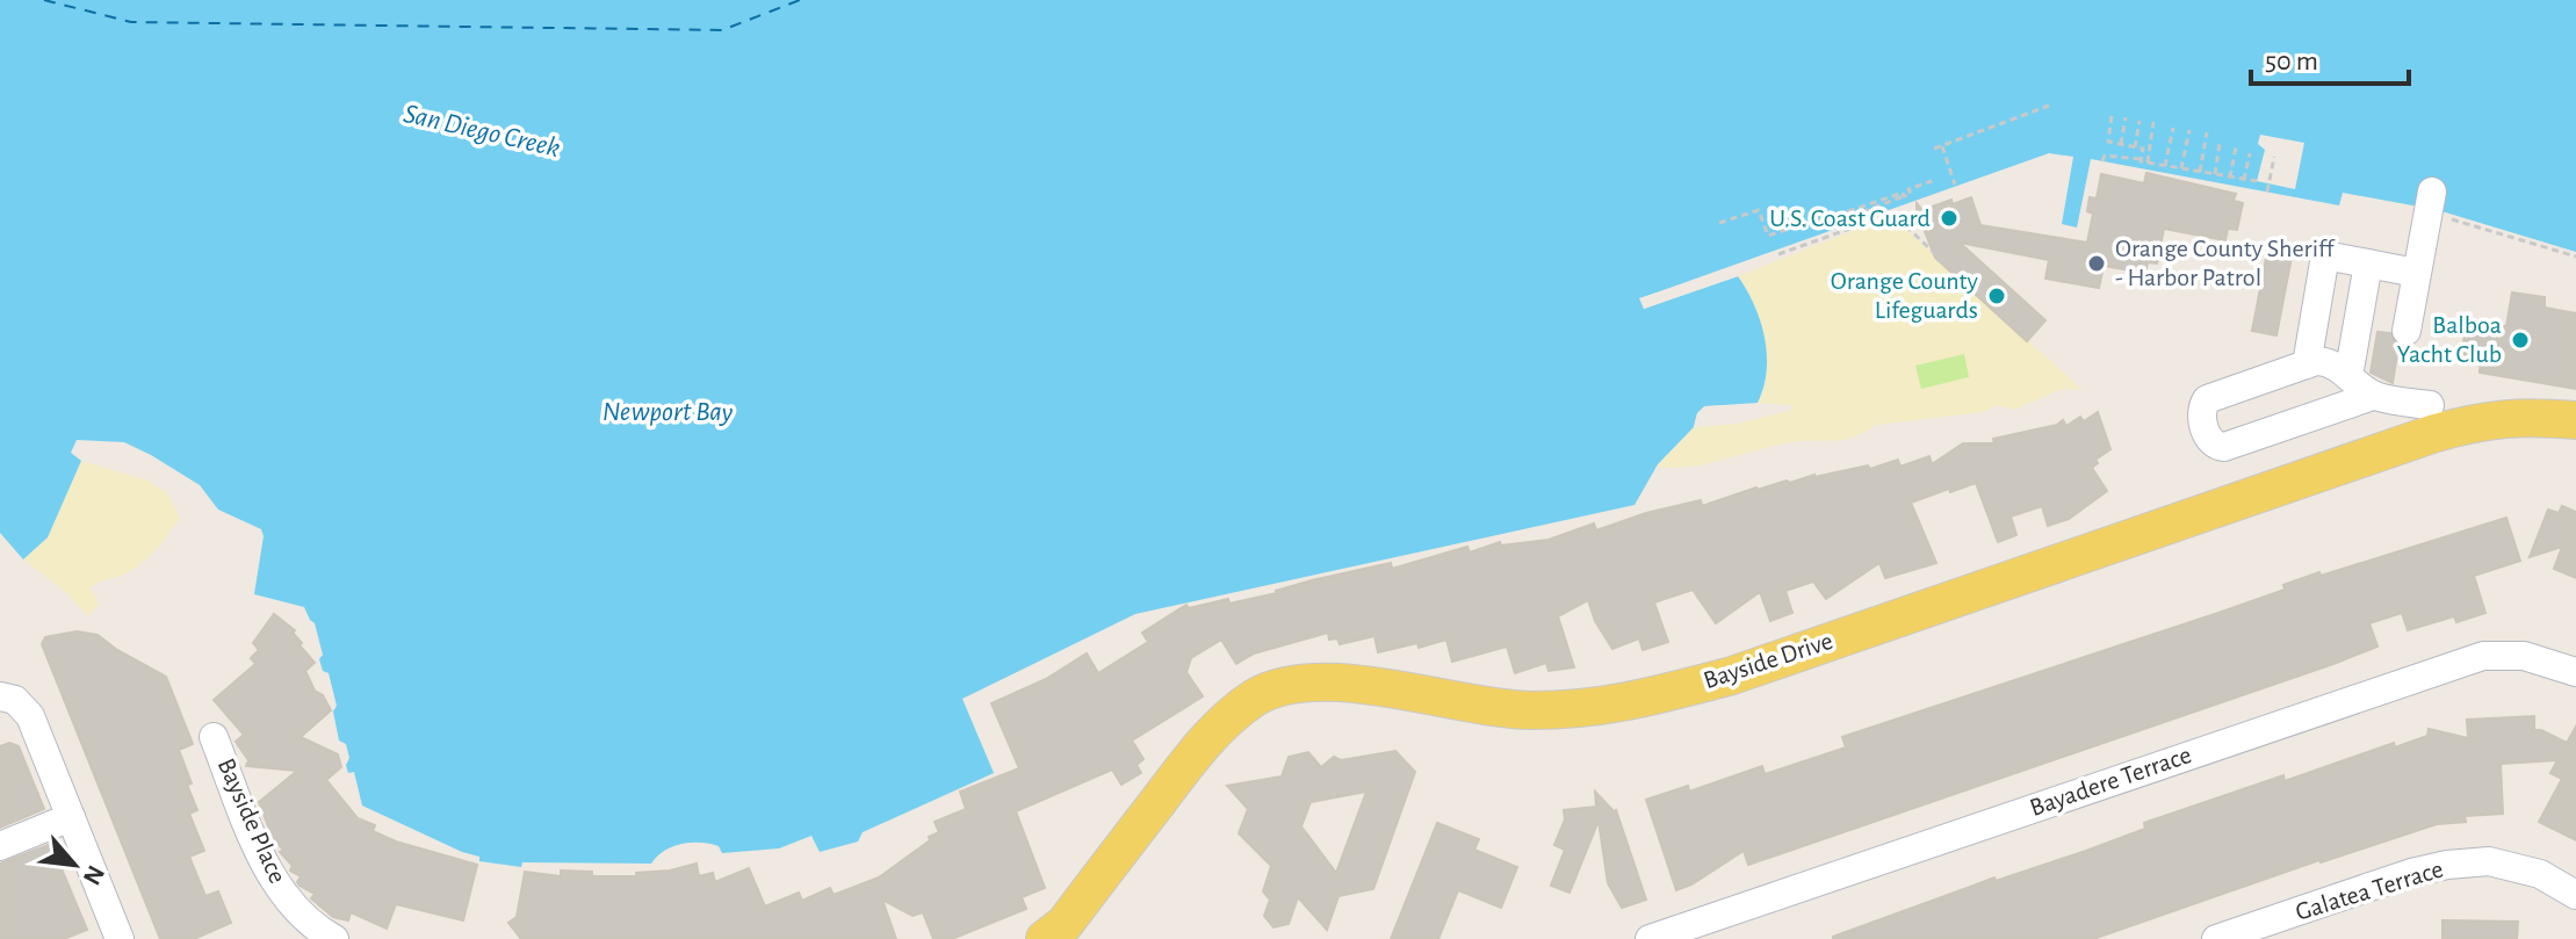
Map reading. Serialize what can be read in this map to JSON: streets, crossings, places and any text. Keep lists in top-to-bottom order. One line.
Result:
{"streets":{"main road":["Bayside Drive"],"street":["Bayadere Terrace","Bayside Place","Galatea Terrace"]},"water":["San Diego Creek","Newport Bay"],"places":["U.S. Coast Guard","Orange County Sheriff - Harbor Patrol","Orange County Lifeguards","Balboa Yacht Club"],"scale_bar":"50 m","north":"bottom right"}
